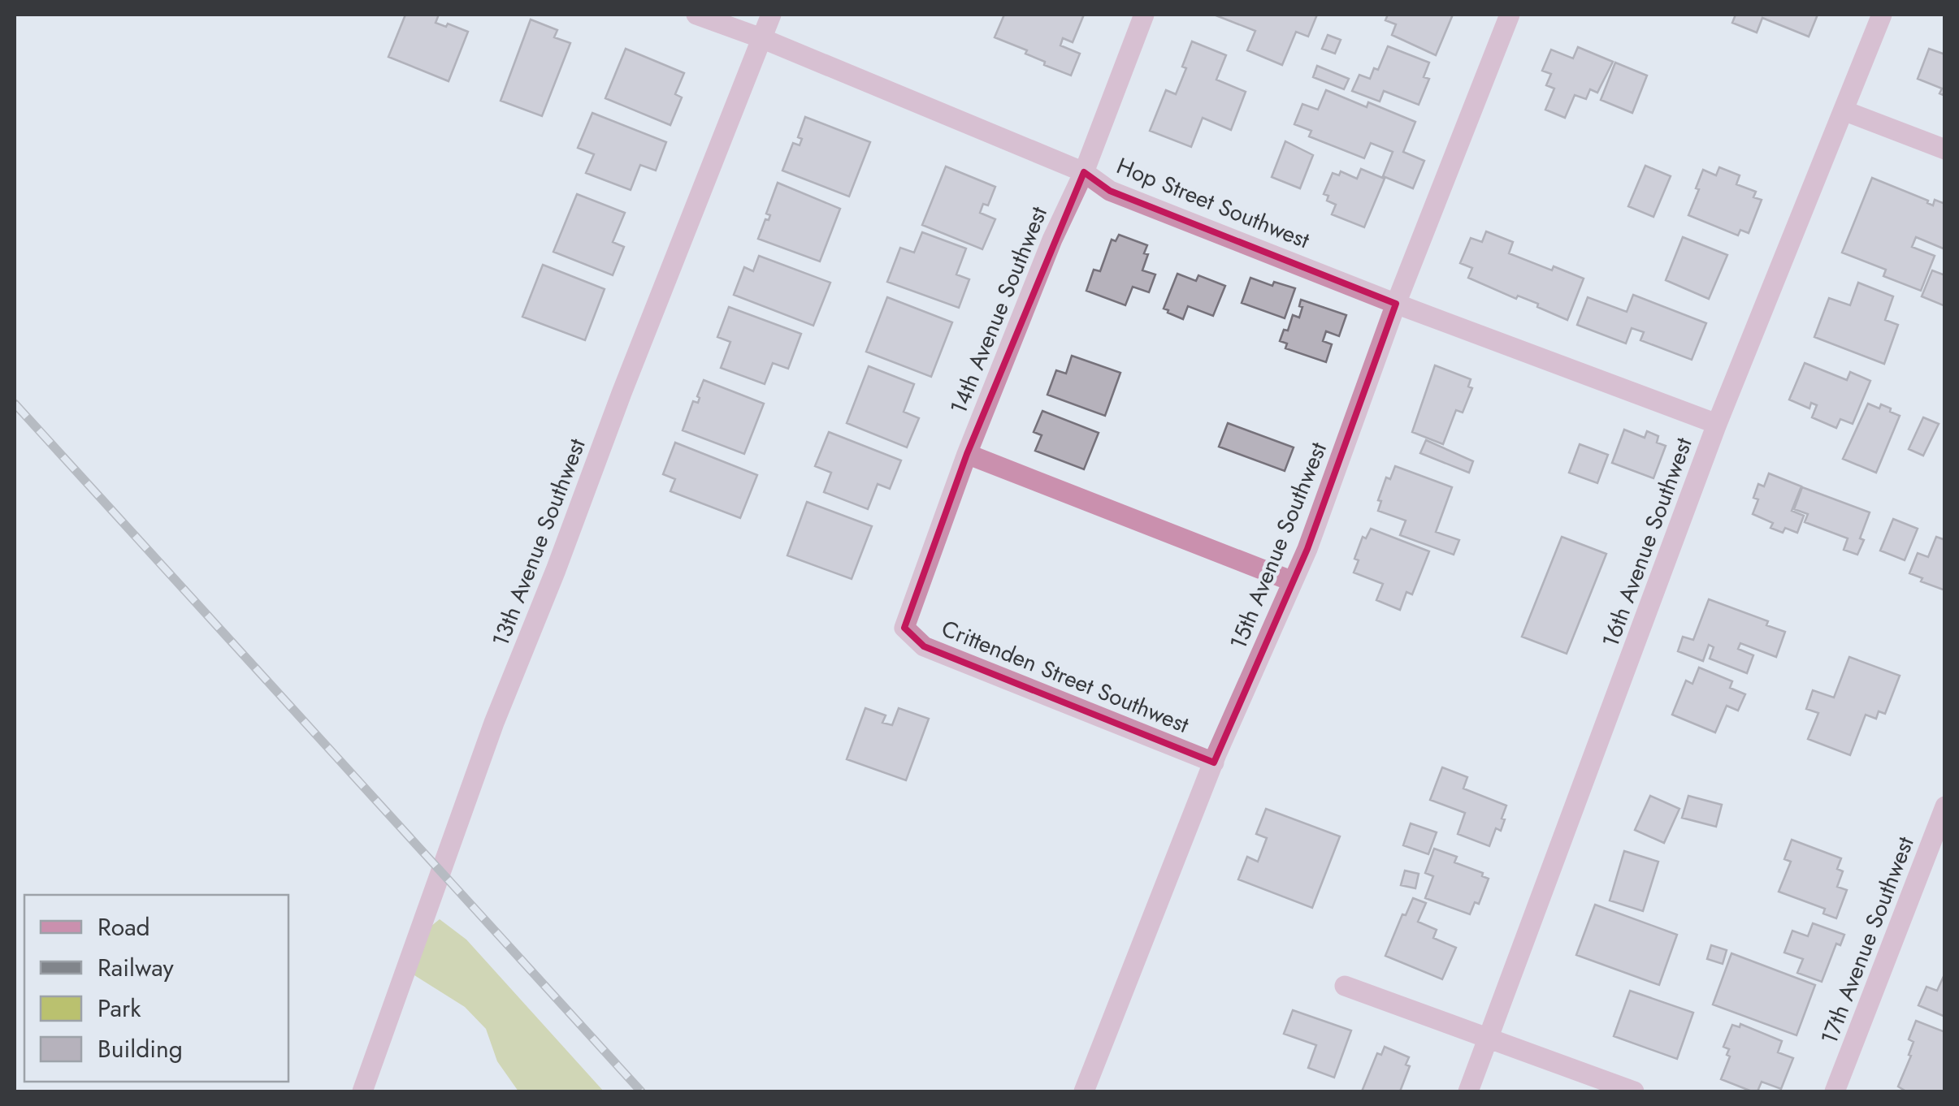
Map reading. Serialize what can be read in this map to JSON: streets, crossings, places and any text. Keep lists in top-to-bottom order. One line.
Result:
{"streets":{"street":["Hop Street Southwest","14th Avenue Southwest","13th Avenue Southwest","16th Avenue Southwest","15th Avenue Southwest","Crittenden Street Southwest","17th Avenue Southwest"]},"crossings":[["Hop Street Southwest","14th Avenue Southwest"],["Hop Street Southwest","13th Avenue Southwest"],["Hop Street Southwest","16th Avenue Southwest"],["Hop Street Southwest","15th Avenue Southwest"],["14th Avenue Southwest","Crittenden Street Southwest"],["15th Avenue Southwest","Crittenden Street Southwest"]],"legend":["Road","Railway","Park","Building"]}
